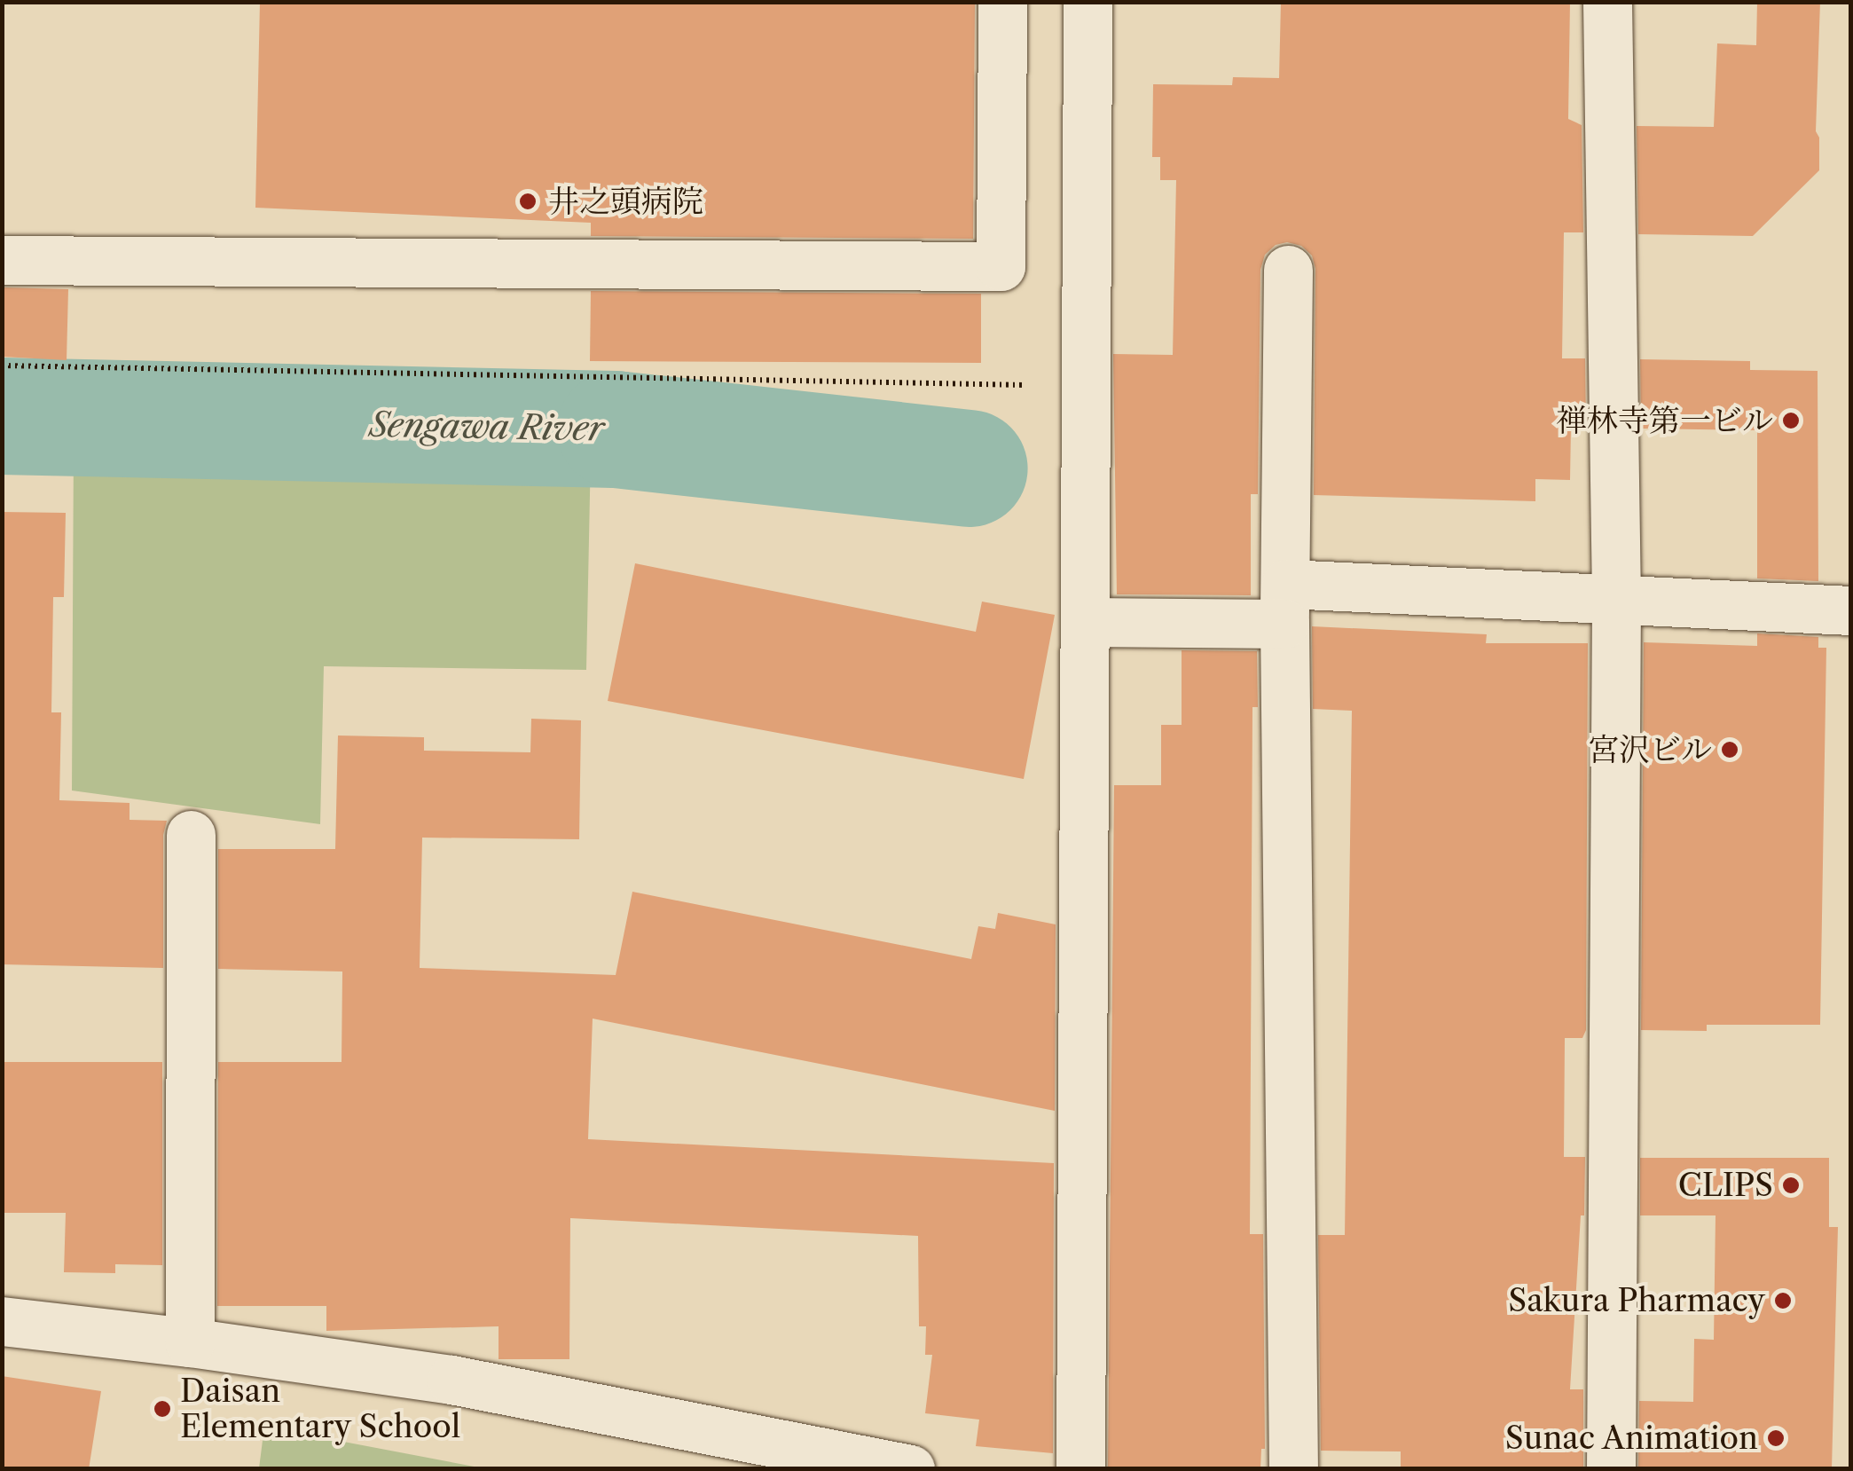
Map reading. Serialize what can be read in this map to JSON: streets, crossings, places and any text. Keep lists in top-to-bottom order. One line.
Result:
{"water":["Sengawa River"],"places":["井之頭病院","禅林寺第一ビル","宮沢ビル","CLIPS","Sakura Pharmacy","Daisan Elementary School","Sunac Animation"]}
